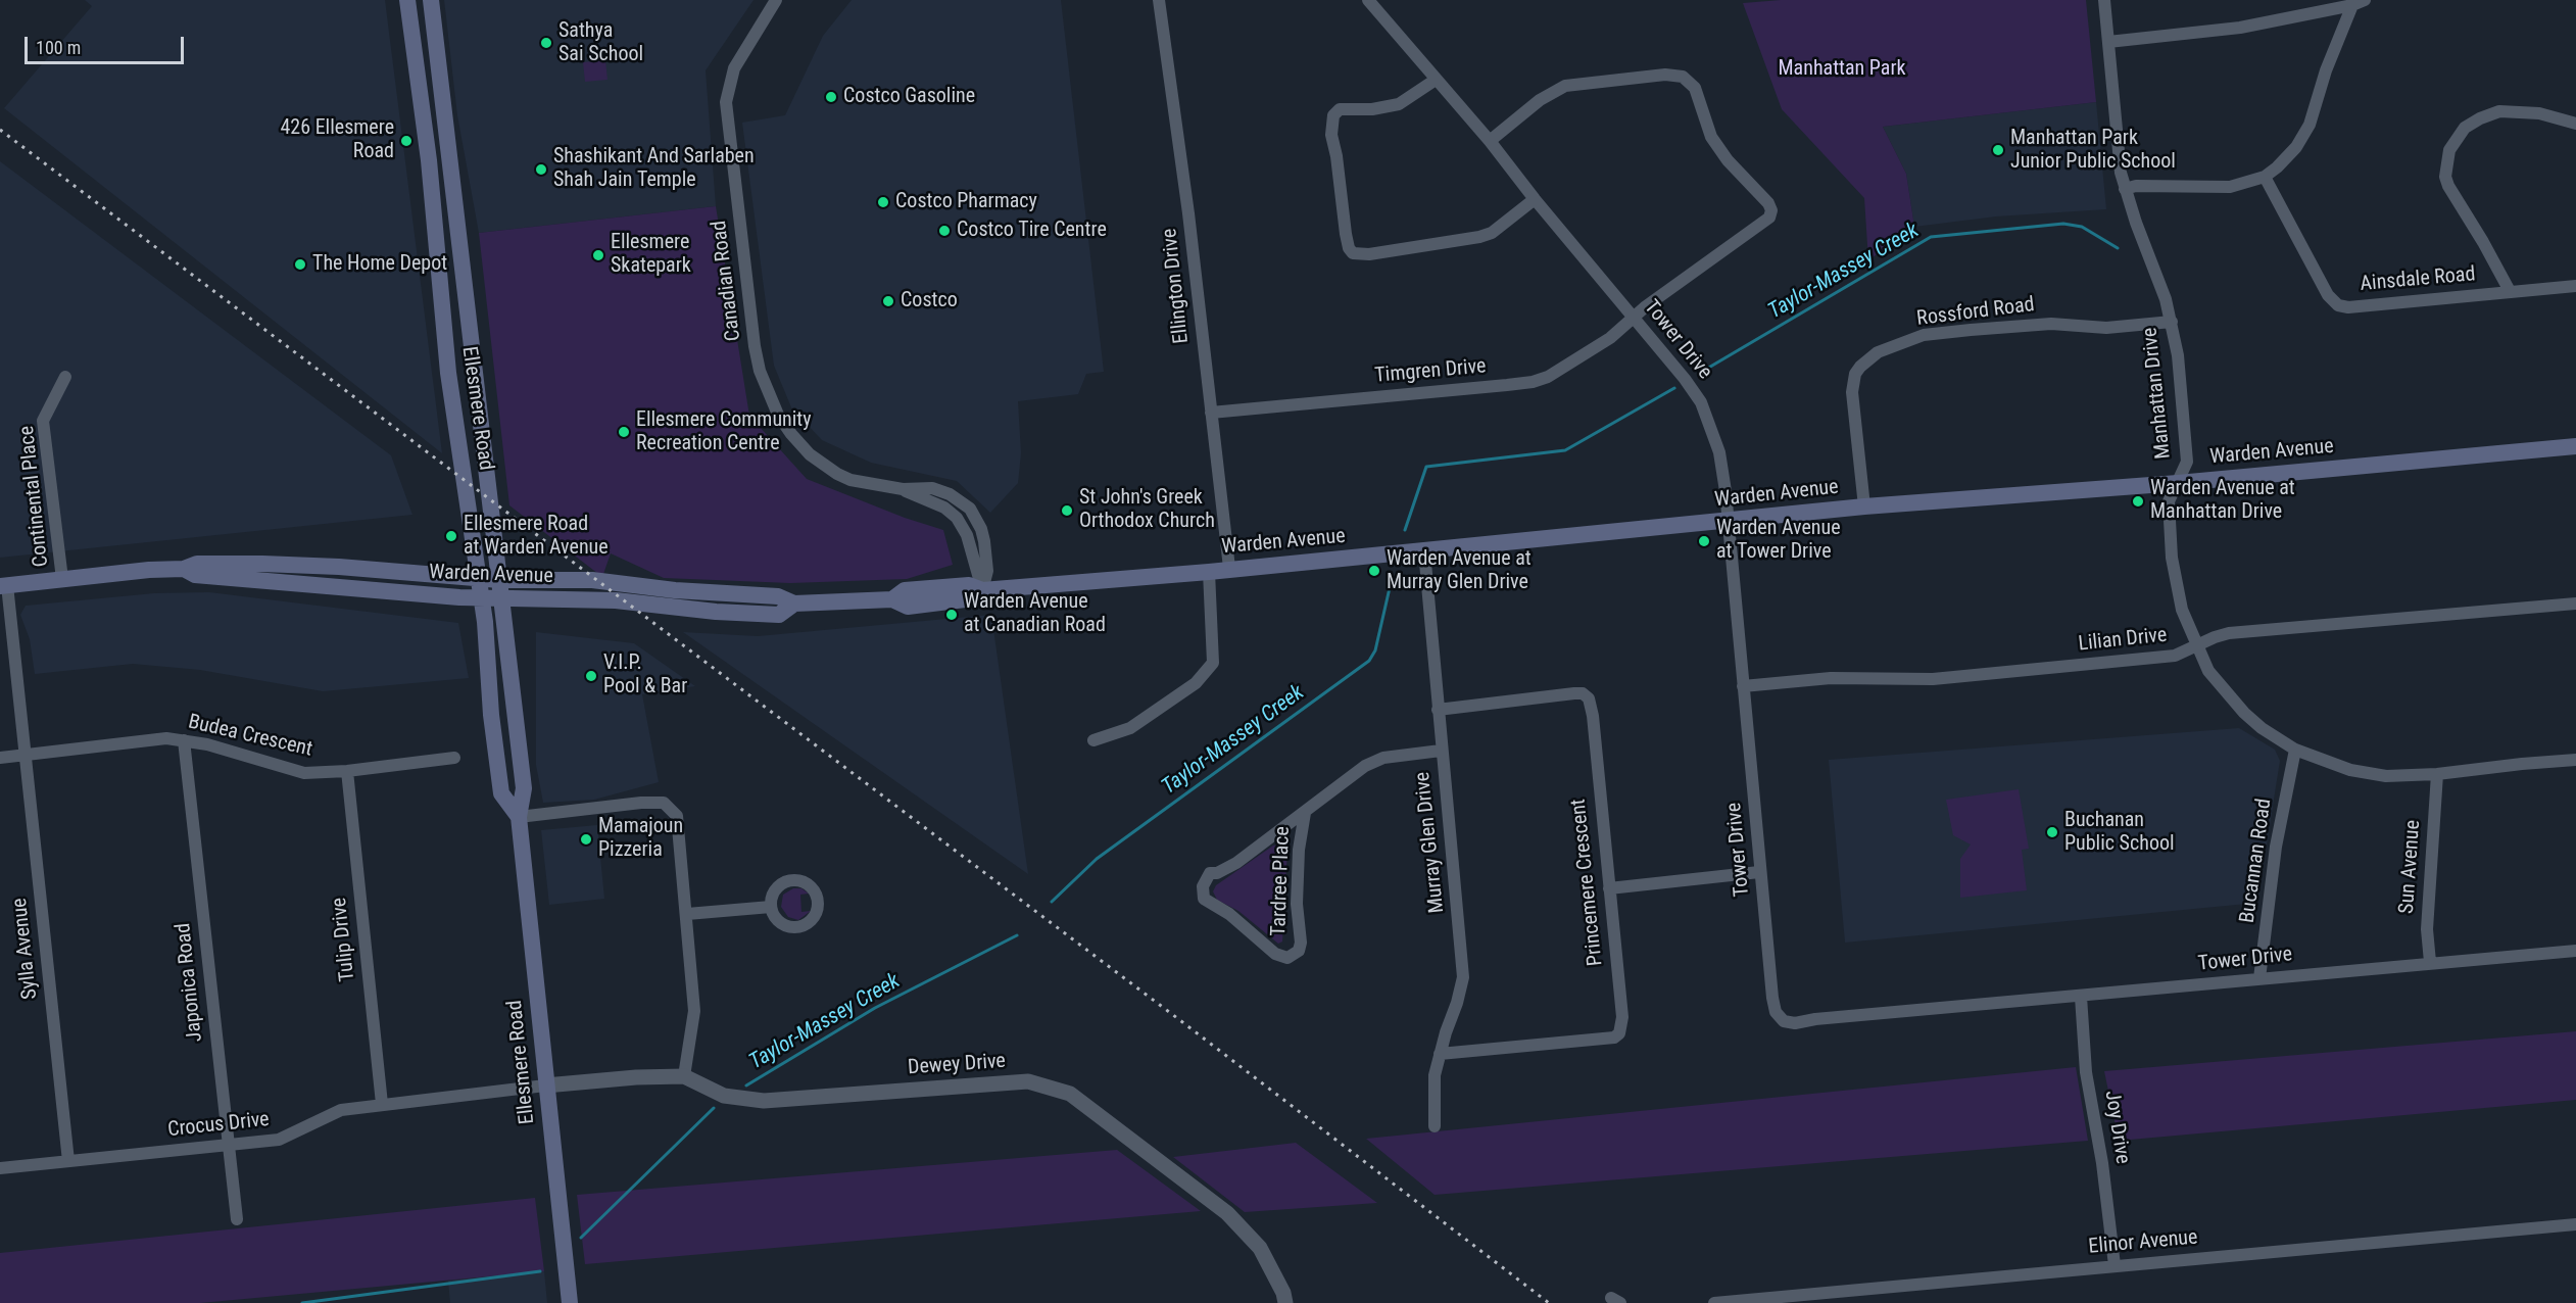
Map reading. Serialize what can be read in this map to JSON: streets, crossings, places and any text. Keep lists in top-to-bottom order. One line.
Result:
{"streets":{"main road":["Ellesmere Road","Warden Avenue"],"street":["Ainsdale Road","Canadian Road","Ellington Drive","Rossford Road","Tower Drive","Timgren Drive","Manhattan Drive","Continental Place","Lilian Drive","Budea Crescent","Murray Glen Drive","Bucannan Road","Sun Avenue","Tardree Place","Princemere Crescent","Tulip Drive","Sylla Avenue","Japonica Road","Dewey Drive","Crocus Drive","Joy Drive","Elinor Avenue"]},"crossings":[["Canadian Road","Warden Avenue"],["Ellington Drive","Timgren Drive"],["Ellington Drive","Warden Avenue"],["Rossford Road","Manhattan Drive"],["Rossford Road","Warden Avenue"],["Tower Drive","Timgren Drive"],["Tower Drive","Warden Avenue"],["Tower Drive","Lilian Drive"],["Tower Drive","Bucannan Road"],["Tower Drive","Sun Avenue"],["Tower Drive","Joy Drive"],["Manhattan Drive","Warden Avenue"],["Manhattan Drive","Lilian Drive"],["Manhattan Drive","Bucannan Road"],["Manhattan Drive","Sun Avenue"],["Ellesmere Road","Warden Avenue"],["Ellesmere Road","Dewey Drive"],["Ellesmere Road","Crocus Drive"],["Warden Avenue","Continental Place"],["Warden Avenue","Murray Glen Drive"],["Warden Avenue","Sylla Avenue"],["Budea Crescent","Tulip Drive"],["Budea Crescent","Sylla Avenue"],["Budea Crescent","Japonica Road"],["Murray Glen Drive","Tardree Place"],["Murray Glen Drive","Princemere Crescent"],["Tulip Drive","Crocus Drive"],["Sylla Avenue","Crocus Drive"],["Japonica Road","Crocus Drive"],["Dewey Drive","Crocus Drive"],["Joy Drive","Elinor Avenue"]],"water":["Taylor-Massey Creek"],"parks":["Manhattan Park"],"places":["Sathya Sai School","Costco Gasoline","426 Ellesmere Road","Manhattan Park Junior Public School","Shashikant And Sarlaben Shah Jain Temple","Costco Pharmacy","Costco Tire Centre","Ellesmere Skatepark","The Home Depot","Costco","Ellesmere Community Recreation Centre","Warden Avenue at Manhattan Drive","St John's Greek Orthodox Church","Ellesmere Road at Warden Avenue","Warden Avenue at Tower Drive","Warden Avenue at Murray Glen Drive","Warden Avenue at Canadian Road","V.I.P. Pool & Bar","Buchanan Public School","Mamajoun Pizzeria"],"scale_bar":"100 m"}
